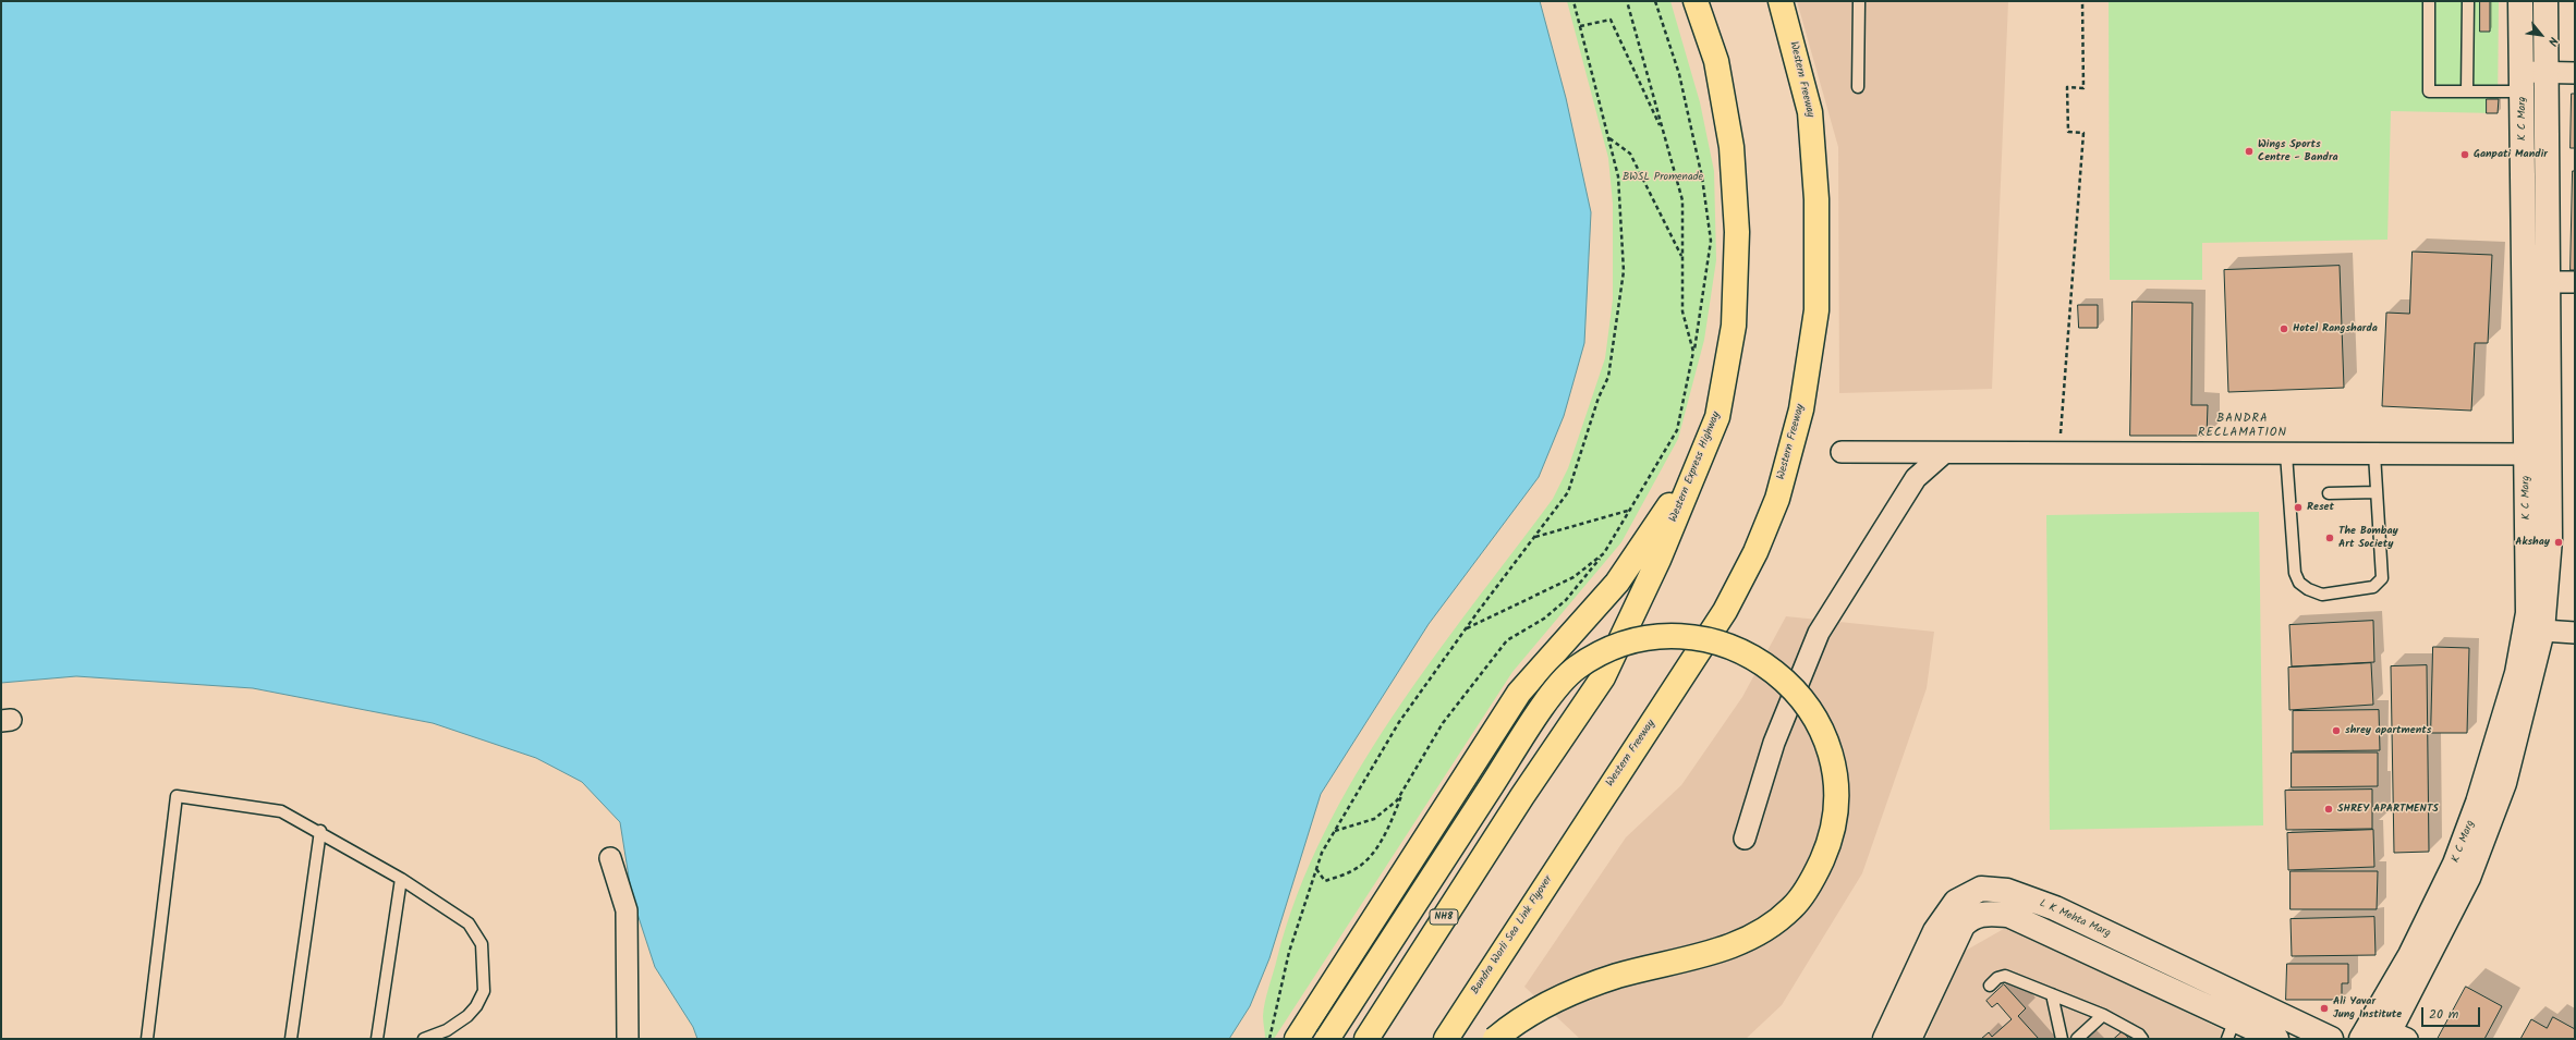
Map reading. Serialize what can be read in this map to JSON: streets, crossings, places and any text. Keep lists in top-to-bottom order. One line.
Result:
{"streets":{"highway":["Western Freeway","Western Express Highway","NH8","Bandra Worli Sea Link Flyover"],"main road":["K C Marg","L K Mehta Marg"]},"crossings":[["Western Freeway","Bandra Worli Sea Link Flyover"]],"districts":["BANDRA RECLAMATION"],"parks":["BWSL Promenade"],"places":["Wings Sports Centre - Bandra","Ganpati Mandir","Hotel Rangsharda","Reset","The Bombay Art Society","Akshay","shrey apartments","SHREY APARTMENTS","Ali Yavar Jung Institute"],"scale_bar":"20 m","north":"bottom right"}
